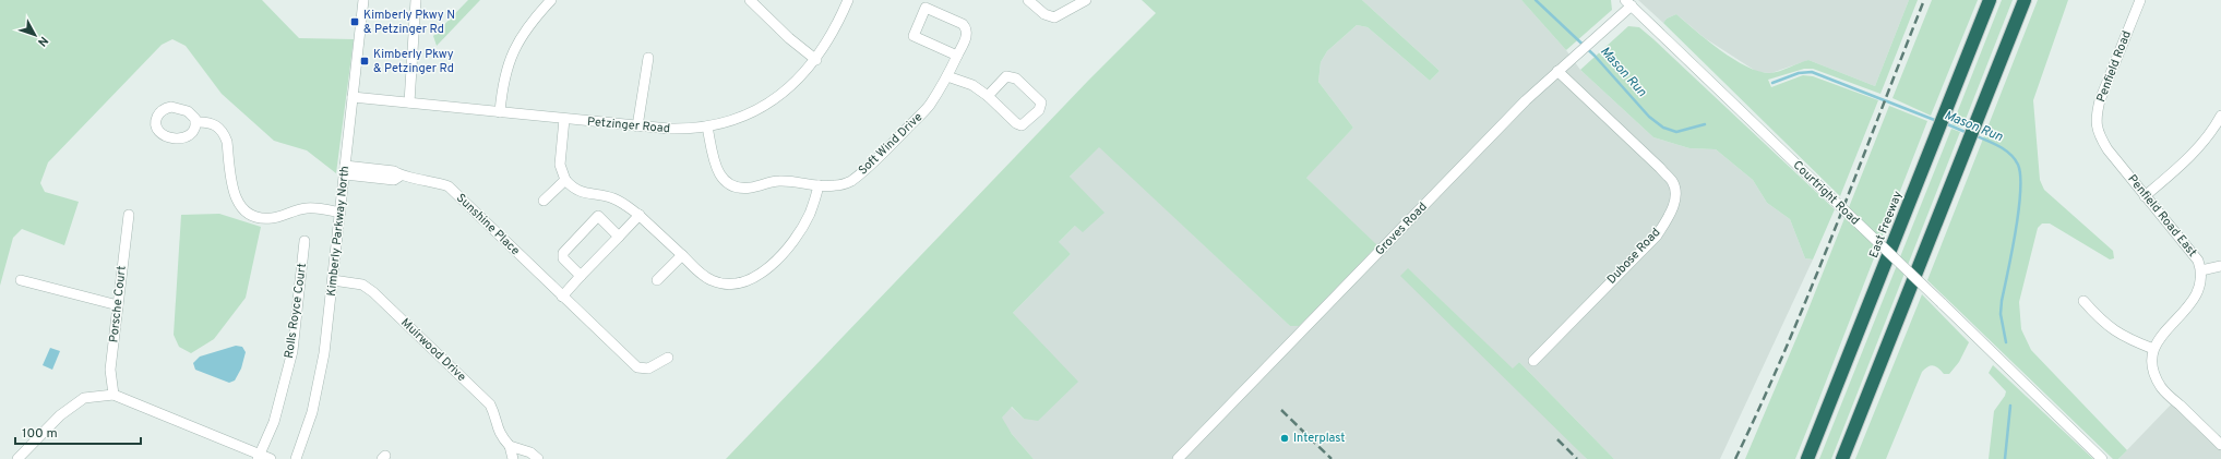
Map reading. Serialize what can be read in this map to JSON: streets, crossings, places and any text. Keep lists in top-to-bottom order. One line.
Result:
{"streets":{"highway":["East Freeway"],"street":["Penfield Road","Petzinger Road","Soft Wind Drive","Courtright Road","Penfield Road East","Sunshine Place","Groves Road","Kimberly Parkway North","Dubose Road","Porsche Court","Rolls Royce Court","Muirwood Drive"]},"crossings":[["Penfield Road","Penfield Road East"],["Petzinger Road","Soft Wind Drive"],["Petzinger Road","Kimberly Parkway North"],["Courtright Road","Groves Road"],["Sunshine Place","Kimberly Parkway North"],["Groves Road","Dubose Road"],["Kimberly Parkway North","Muirwood Drive"]],"water":["Mason Run"],"places":{"transit":["Kimberly Pkwy N & Petzinger Rd","Kimberly Pkwy & Petzinger Rd"],"other":["Interplast"]},"scale_bar":"100 m","north":"bottom right"}
